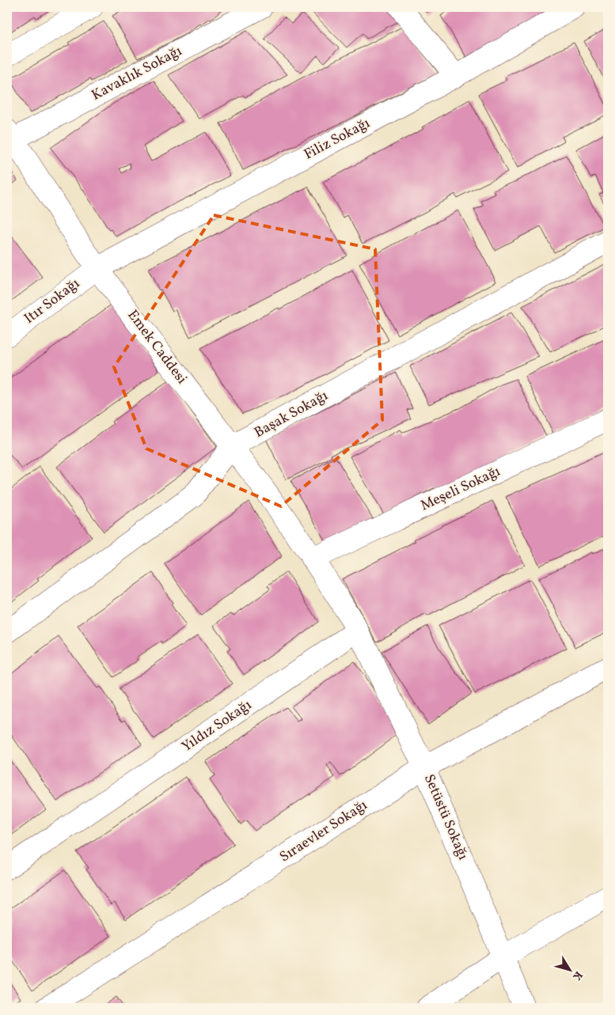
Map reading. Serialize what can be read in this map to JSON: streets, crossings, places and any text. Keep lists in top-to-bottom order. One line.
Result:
{"streets":{"street":["Kavaklık Sokağı","Filiz Sokağı","Itır Sokağı","Emek Caddesi","Başak Sokağı","Meşeli Sokağı","Yıldız Sokağı","Setüstü Sokağı","Sıraevler Sokağı"]},"crossings":[["Kavaklık Sokağı","Emek Caddesi"],["Filiz Sokağı","Itır Sokağı"],["Filiz Sokağı","Emek Caddesi"],["Itır Sokağı","Emek Caddesi"],["Emek Caddesi","Başak Sokağı"],["Emek Caddesi","Meşeli Sokağı"],["Yıldız Sokağı","Setüstü Sokağı"],["Setüstü Sokağı","Sıraevler Sokağı"]],"north":"bottom right"}
